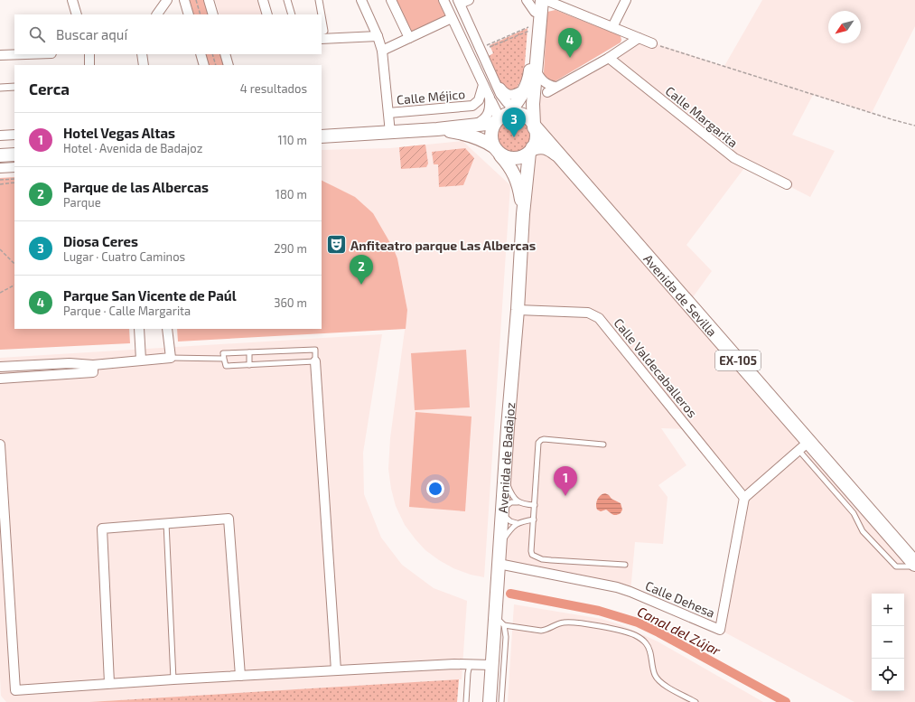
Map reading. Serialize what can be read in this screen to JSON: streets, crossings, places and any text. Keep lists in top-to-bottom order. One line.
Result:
{"streets":{"main road":["Avenida de Sevilla","EX-105","Avenida de Badajoz"],"street":["Calle Méjico","Calle Margarita","Calle Valdecaballeros","Calle Dehesa"]},"crossings":[["Calle Valdecaballeros","Avenida de Badajoz"],["Calle Valdecaballeros","Calle Dehesa"],["Avenida de Badajoz","Calle Dehesa"]],"water":["Canal del Zújar"],"places":{"theatre":["Anfiteatro parque Las Albercas"]},"north":"bottom left","page":{"search":"Buscar aquí","pins":["4","3","2","1"],"heading":["Cerca","4 resultados"],"list":[{"mark":"1","name":"Hotel Vegas Altas","note":"Hotel · Avenida de Badajoz","value":"110 m"},{"mark":"2","name":"Parque de las Albercas","note":"Parque","value":"180 m"},{"mark":"3","name":"Diosa Ceres","note":"Lugar · Cuatro Caminos","value":"290 m"},{"mark":"4","name":"Parque San Vicente de Paúl","note":"Parque · Calle Margarita","value":"360 m"}],"map_buttons":["+","−"]}}
